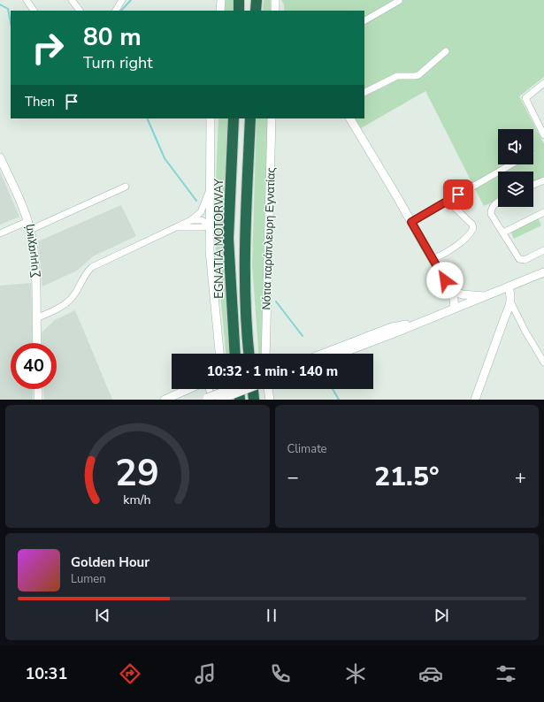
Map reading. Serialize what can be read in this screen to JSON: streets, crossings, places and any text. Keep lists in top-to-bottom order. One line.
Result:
{"streets":{"highway":["EGNATIA MOTORWAY"],"street":["Νότια παράπλευρη Εγνατίας","Συμμαχική"]},"page":{"turn":["80 m","Turn right"],"then":"Then","limit":"40","trip":"10:32 · 1 min · 140 m","tile":"Climate","heat":["−","21.5°","+"],"song":["Golden Hour","Lumen"],"tabs":"10:31","gauge":["29","km/h"]}}
